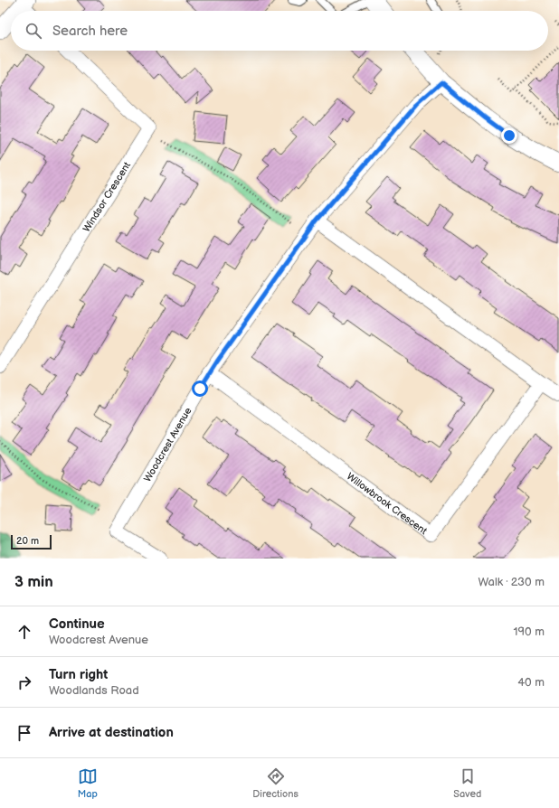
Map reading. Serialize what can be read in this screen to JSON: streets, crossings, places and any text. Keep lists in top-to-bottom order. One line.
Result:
{"streets":{"street":["Windsor Crescent","Woodcrest Avenue","Willowbrook Crescent"]},"crossings":[["Woodcrest Avenue","Willowbrook Crescent"]],"scale_bar":"20 m","page":{"search":"Search here","scale":"20 m","heading":["3 min","Walk · 230 m"],"list":[["Continue","Woodcrest Avenue","190 m"],["Turn right","Woodlands Road","40 m"],"Arrive at destination"],"nav":["Map","Directions","Saved"]}}
